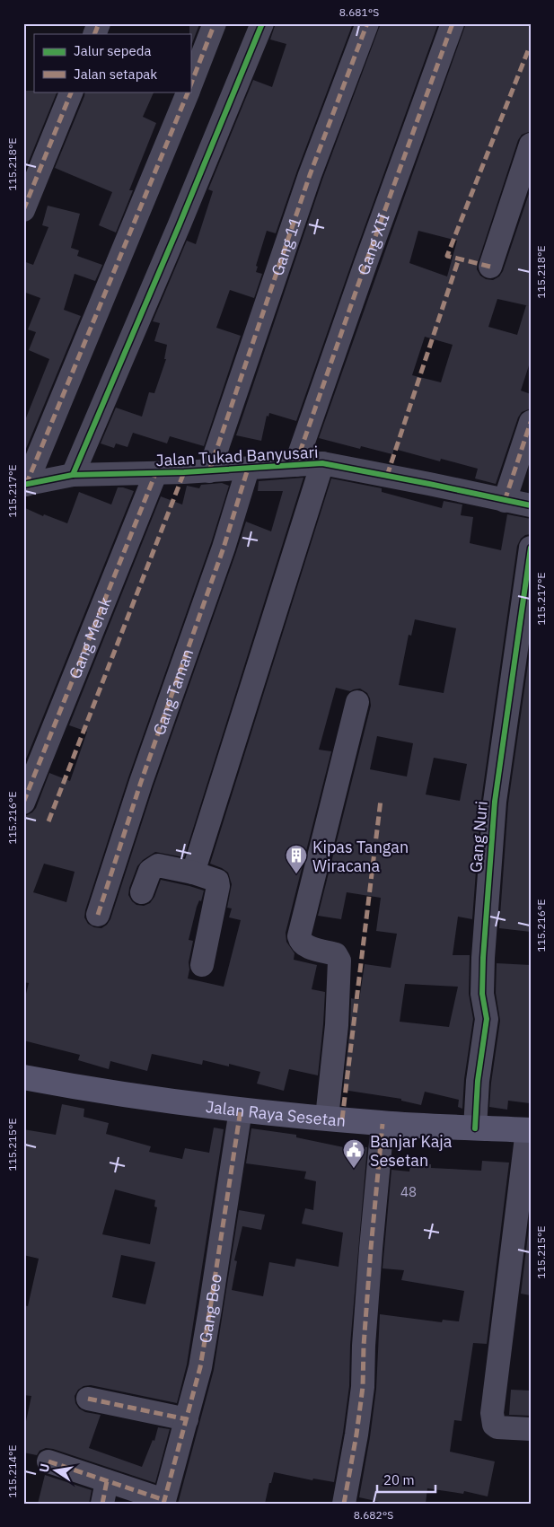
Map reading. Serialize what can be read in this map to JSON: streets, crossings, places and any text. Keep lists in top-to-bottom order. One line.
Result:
{"streets":{"main road":["Jalan Raya Sesetan"],"street":["Gang XII","Gang 11","Jalan Tukad Banyusari","Gang Merak","Gang Taman","Gang Nuri","Gang Beo"]},"crossings":[["Gang XII","Jalan Tukad Banyusari"],["Gang 11","Jalan Tukad Banyusari"],["Jalan Tukad Banyusari","Gang Merak"],["Jalan Tukad Banyusari","Gang Taman"],["Gang Nuri","Jalan Raya Sesetan"],["Jalan Raya Sesetan","Gang Beo"]],"places":{"building":["Kipas Tangan Wiracana"],"public building":["Banjar Kaja Sesetan"]},"house_numbers":["48"],"legend":["Jalur sepeda","Jalan setapak"],"scale_bar":"20 m","north":"left","coordinates":["8.681°S","115.218°E","115.217°E","115.216°E","115.215°E","115.214°E","8.682°S"]}
